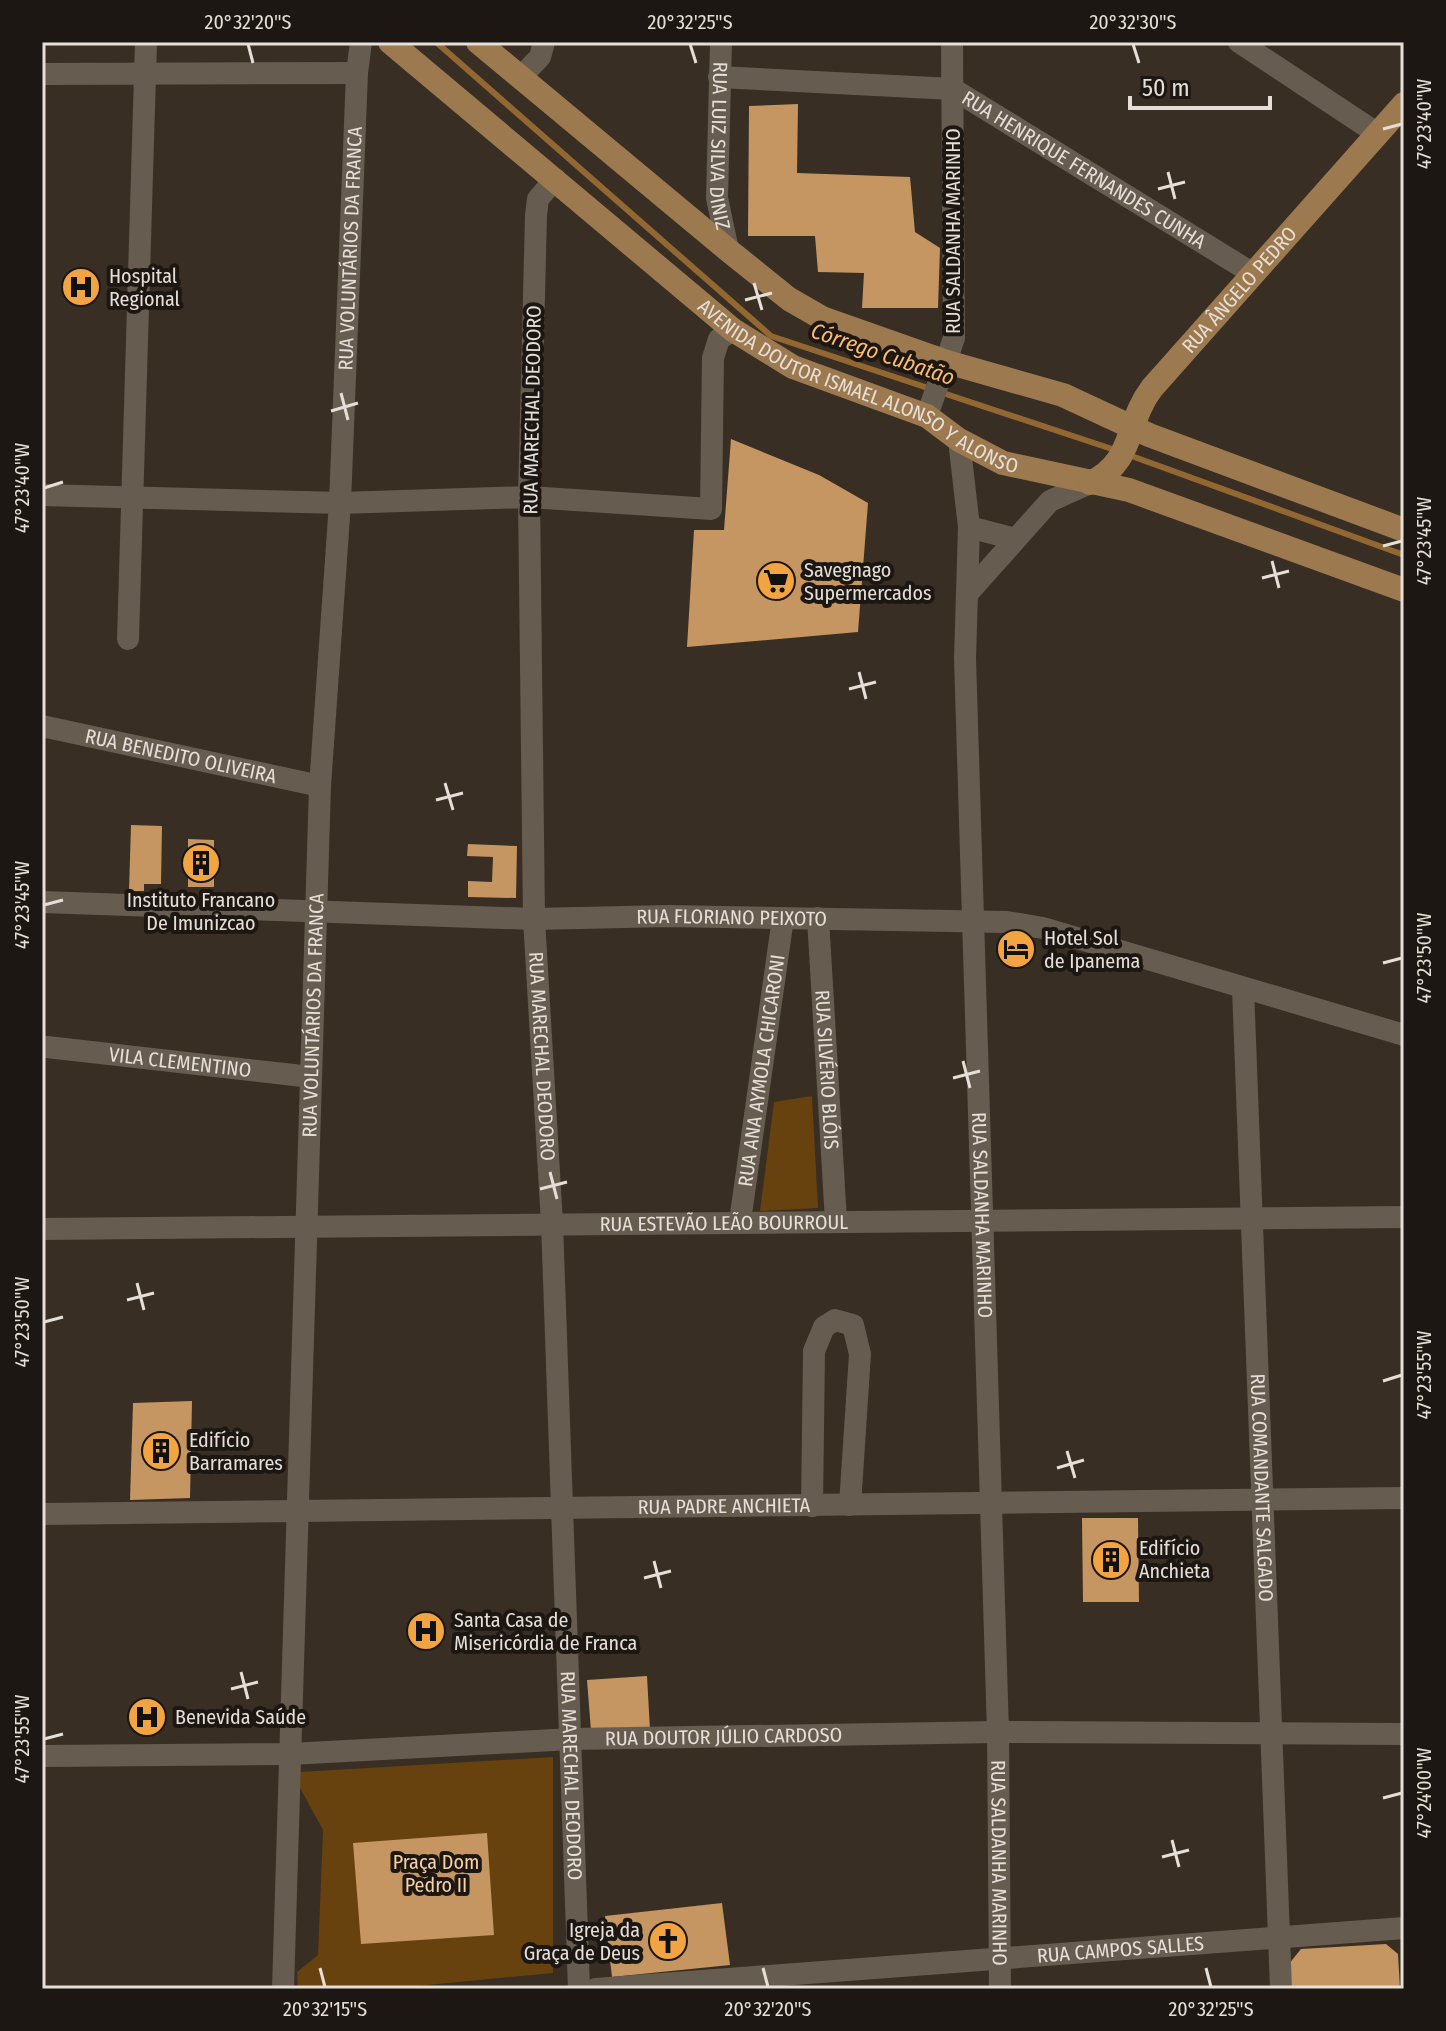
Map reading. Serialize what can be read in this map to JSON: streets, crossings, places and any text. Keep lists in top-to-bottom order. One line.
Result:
{"streets":{"main road":["RUA ÂNGELO PEDRO","AVENIDA DOUTOR ISMAEL ALONSO Y ALONSO"],"street":["RUA LUIZ SILVA DINIZ","RUA HENRIQUE FERNANDES CUNHA","RUA SALDANHA MARINHO","RUA VOLUNTÁRIOS DA FRANCA","RUA MARECHAL DEODORO","RUA BENEDITO OLIVEIRA","RUA FLORIANO PEIXOTO","VILA CLEMENTINO","RUA ANA AYMOLA CHICARONI","RUA SILVÉRIO BLÓIS","RUA ESTEVÃO LEÃO BOURROUL","RUA COMANDANTE SALGADO","RUA PADRE ANCHIETA","RUA DOUTOR JÚLIO CARDOSO","RUA CAMPOS SALLES"]},"crossings":[["RUA LUIZ SILVA DINIZ","RUA HENRIQUE FERNANDES CUNHA"],["RUA LUIZ SILVA DINIZ","AVENIDA DOUTOR ISMAEL ALONSO Y ALONSO"],["RUA HENRIQUE FERNANDES CUNHA","RUA SALDANHA MARINHO"],["RUA HENRIQUE FERNANDES CUNHA","RUA ÂNGELO PEDRO"],["RUA SALDANHA MARINHO","AVENIDA DOUTOR ISMAEL ALONSO Y ALONSO"],["RUA SALDANHA MARINHO","RUA FLORIANO PEIXOTO"],["RUA SALDANHA MARINHO","RUA ESTEVÃO LEÃO BOURROUL"],["RUA SALDANHA MARINHO","RUA PADRE ANCHIETA"],["RUA SALDANHA MARINHO","RUA DOUTOR JÚLIO CARDOSO"],["RUA SALDANHA MARINHO","RUA CAMPOS SALLES"],["RUA VOLUNTÁRIOS DA FRANCA","RUA BENEDITO OLIVEIRA"],["RUA VOLUNTÁRIOS DA FRANCA","RUA FLORIANO PEIXOTO"],["RUA VOLUNTÁRIOS DA FRANCA","VILA CLEMENTINO"],["RUA VOLUNTÁRIOS DA FRANCA","RUA ESTEVÃO LEÃO BOURROUL"],["RUA VOLUNTÁRIOS DA FRANCA","RUA PADRE ANCHIETA"],["RUA VOLUNTÁRIOS DA FRANCA","RUA DOUTOR JÚLIO CARDOSO"],["RUA ÂNGELO PEDRO","AVENIDA DOUTOR ISMAEL ALONSO Y ALONSO"],["AVENIDA DOUTOR ISMAEL ALONSO Y ALONSO","RUA MARECHAL DEODORO"],["RUA MARECHAL DEODORO","RUA FLORIANO PEIXOTO"],["RUA MARECHAL DEODORO","RUA ESTEVÃO LEÃO BOURROUL"],["RUA MARECHAL DEODORO","RUA PADRE ANCHIETA"],["RUA MARECHAL DEODORO","RUA DOUTOR JÚLIO CARDOSO"],["RUA FLORIANO PEIXOTO","RUA ANA AYMOLA CHICARONI"],["RUA FLORIANO PEIXOTO","RUA SILVÉRIO BLÓIS"],["RUA FLORIANO PEIXOTO","RUA COMANDANTE SALGADO"],["RUA ANA AYMOLA CHICARONI","RUA ESTEVÃO LEÃO BOURROUL"],["RUA SILVÉRIO BLÓIS","RUA ESTEVÃO LEÃO BOURROUL"],["RUA ESTEVÃO LEÃO BOURROUL","RUA COMANDANTE SALGADO"],["RUA COMANDANTE SALGADO","RUA PADRE ANCHIETA"],["RUA COMANDANTE SALGADO","RUA DOUTOR JÚLIO CARDOSO"],["RUA COMANDANTE SALGADO","RUA CAMPOS SALLES"]],"water":["Córrego Cubatão"],"parks":["Praça Dom Pedro II"],"places":{"hospital":["Hospital Regional","Santa Casa de Misericórdia de Franca","Benevida Saúde"],"supermarket":["Savegnago Supermercados"],"building":["Instituto Francano De Imunizcao","Edifício Barramares","Edifício Anchieta"],"hotel":["Hotel Sol de Ipanema"],"church":["Igreja da Graça de Deus"]},"scale_bar":"50 m","coordinates":["20°32'20\"S","20°32'25\"S","20°32'30\"S","47°23'40\"W","47°23'45\"W","47°23'50\"W","47°23'55\"W","47°24'00\"W","20°32'15\"S"]}
